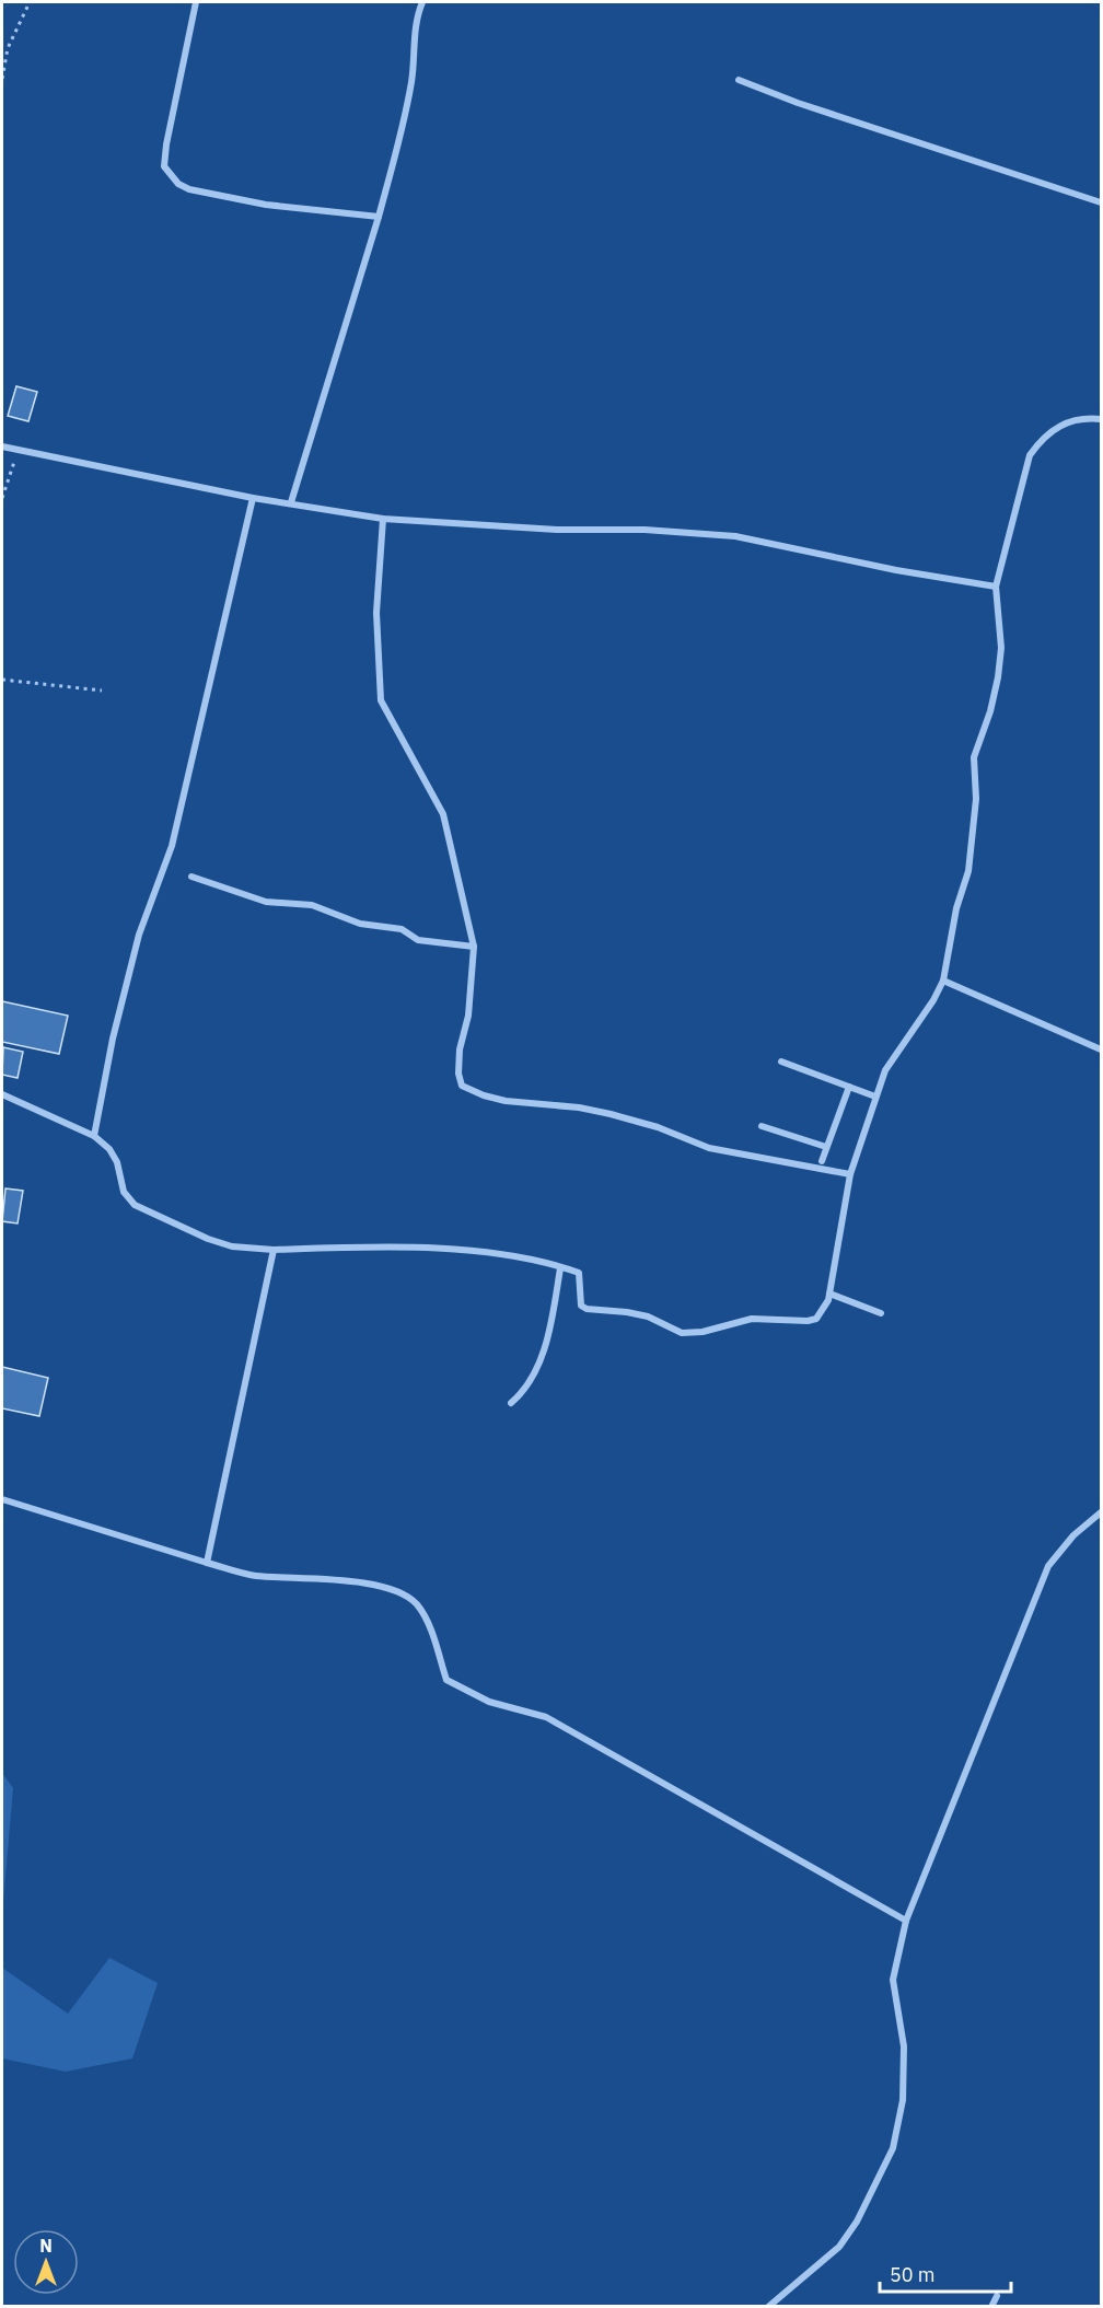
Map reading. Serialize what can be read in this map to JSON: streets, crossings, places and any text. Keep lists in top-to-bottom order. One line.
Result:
{"scale_bar":"50 m","north":"top"}
